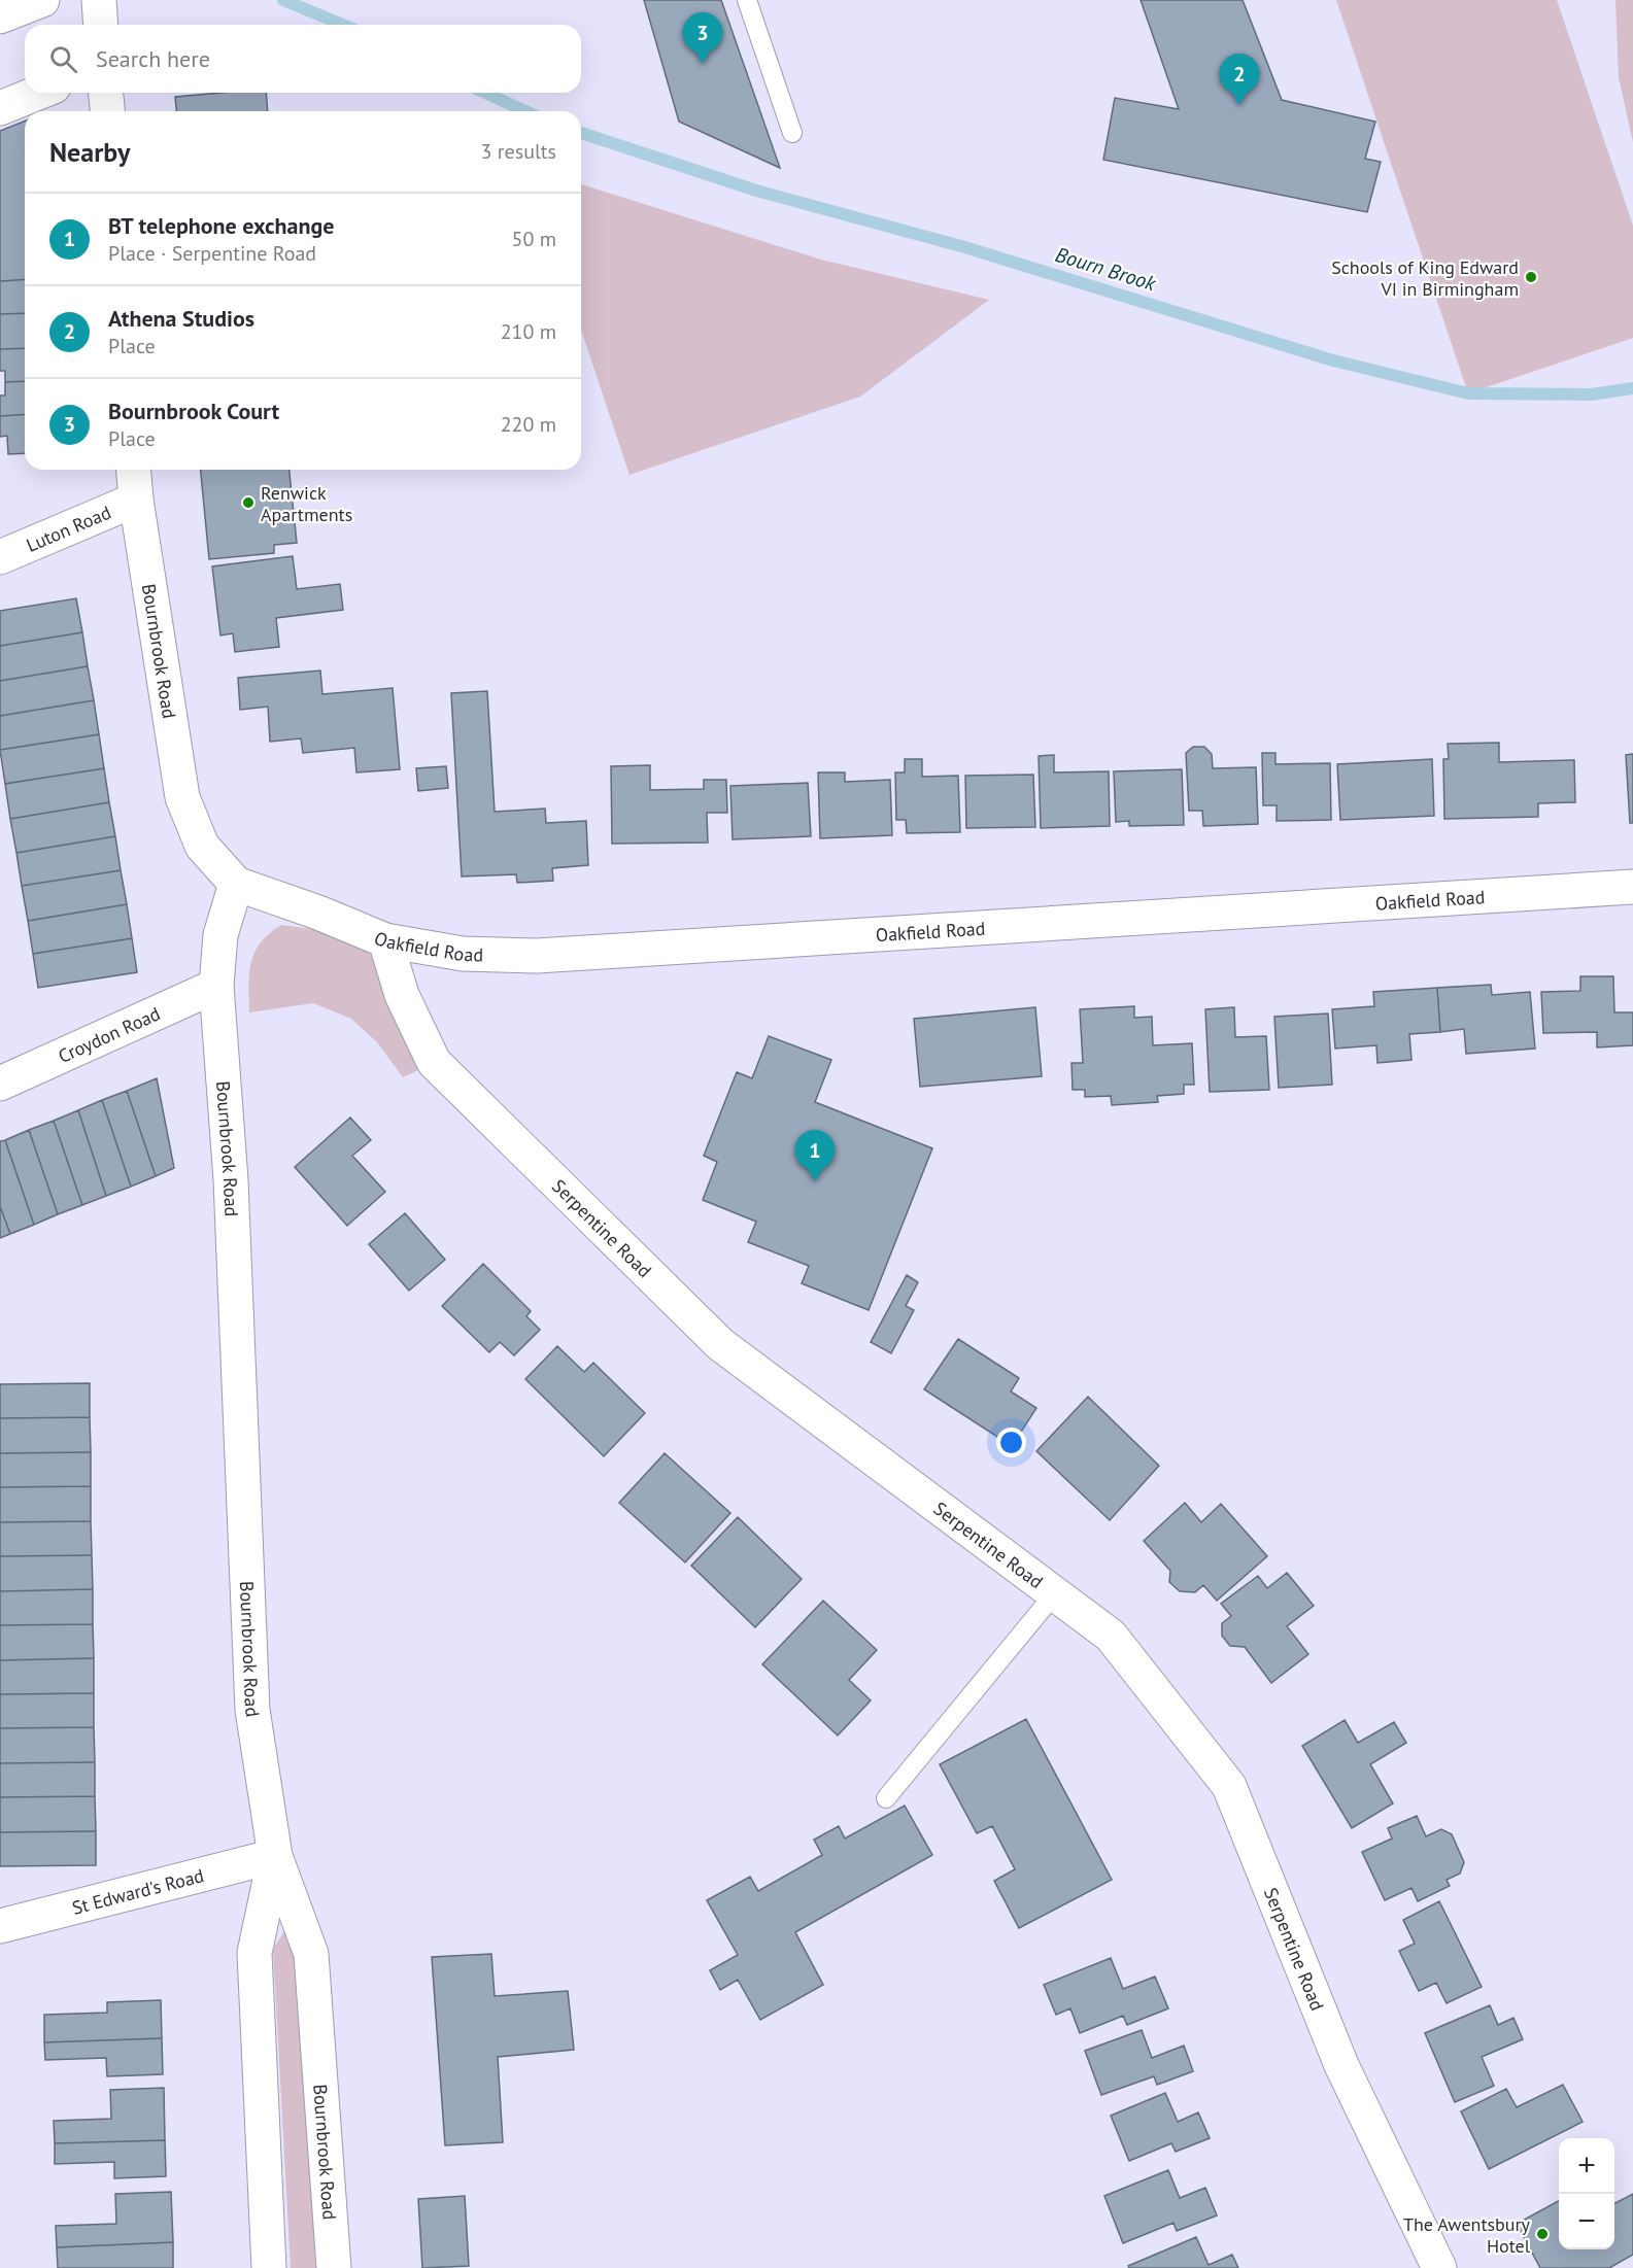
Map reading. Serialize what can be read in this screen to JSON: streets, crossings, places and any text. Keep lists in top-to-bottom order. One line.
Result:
{"streets":{"main road":["Luton Road","Bournbrook Road","Oakfield Road","Croydon Road","Serpentine Road","St Edward's Road"]},"crossings":[["Luton Road","Bournbrook Road"],["Bournbrook Road","Oakfield Road"],["Bournbrook Road","Croydon Road"],["Bournbrook Road","St Edward's Road"],["Oakfield Road","Serpentine Road"]],"water":["Bourn Brook"],"places":["Schools of King Edward VI in Birmingham","Renwick Apartments","The Awentsbury Hotel"],"page":{"pins":["3","2","1"],"search":"Search here","heading":["Nearby","3 results"],"list":[{"mark":"1","name":"BT telephone exchange","note":"Place · Serpentine Road","value":"50 m"},{"mark":"2","name":"Athena Studios","note":"Place","value":"210 m"},{"mark":"3","name":"Bournbrook Court","note":"Place","value":"220 m"}],"map_buttons":["+","−"]}}
